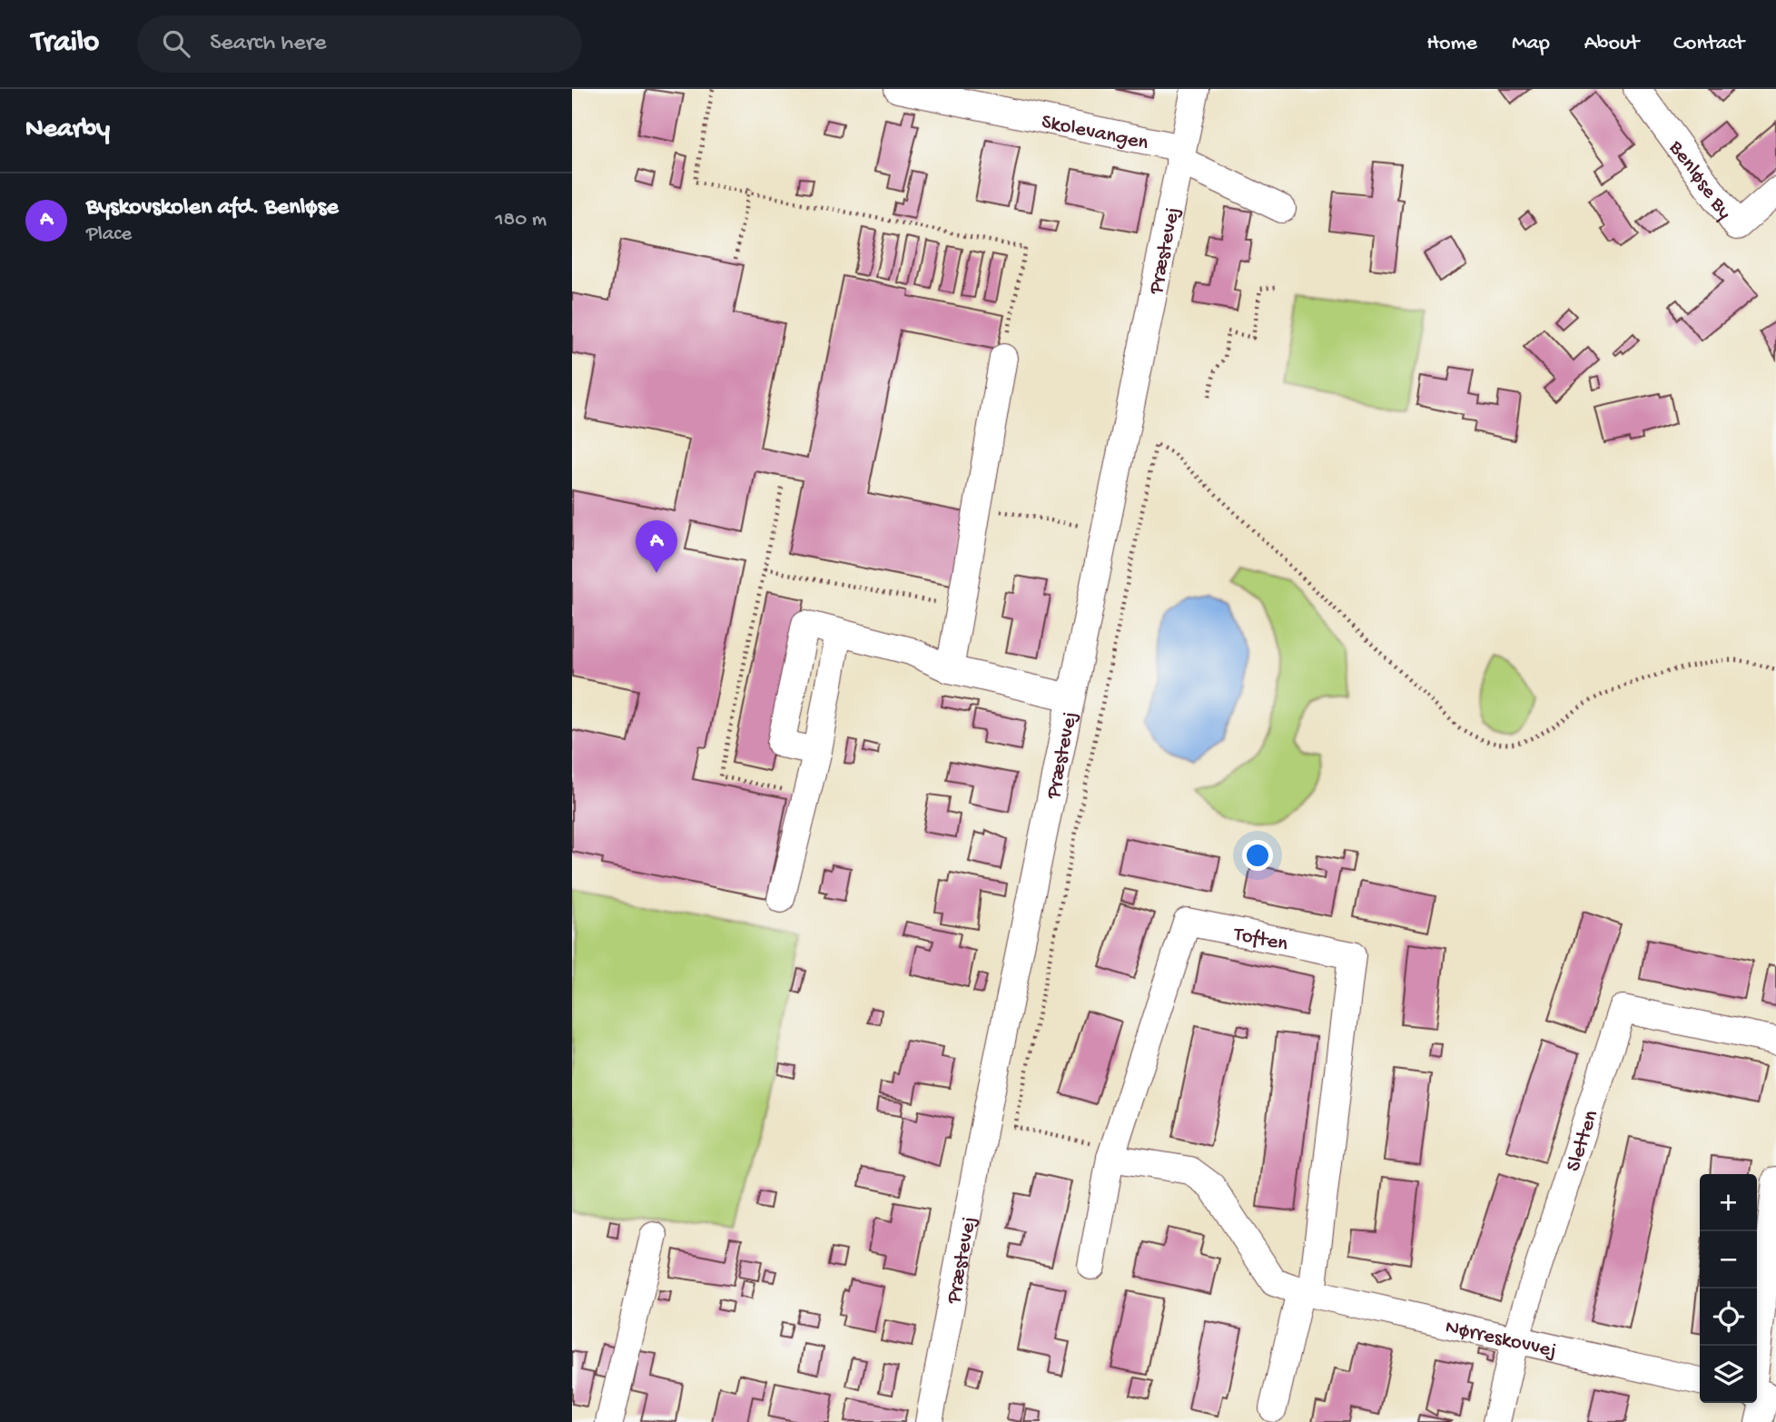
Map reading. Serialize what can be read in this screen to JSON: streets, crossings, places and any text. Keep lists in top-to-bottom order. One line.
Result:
{"streets":{"street":["Skolevangen","Benløse By","Præstevej","Toften","Sletten","Nørreskovvej"]},"crossings":[["Skolevangen","Præstevej"],["Toften","Nørreskovvej"],["Sletten","Nørreskovvej"]],"page":{"header":"Trailo","search":"Search here","nav":["Home","Map","About","Contact"],"heading":"Nearby","list":[{"mark":"A","name":"Byskovskolen afd. Benløse","note":"Place","value":"180 m"}],"pins":"A","map_buttons":["+","−"]}}
